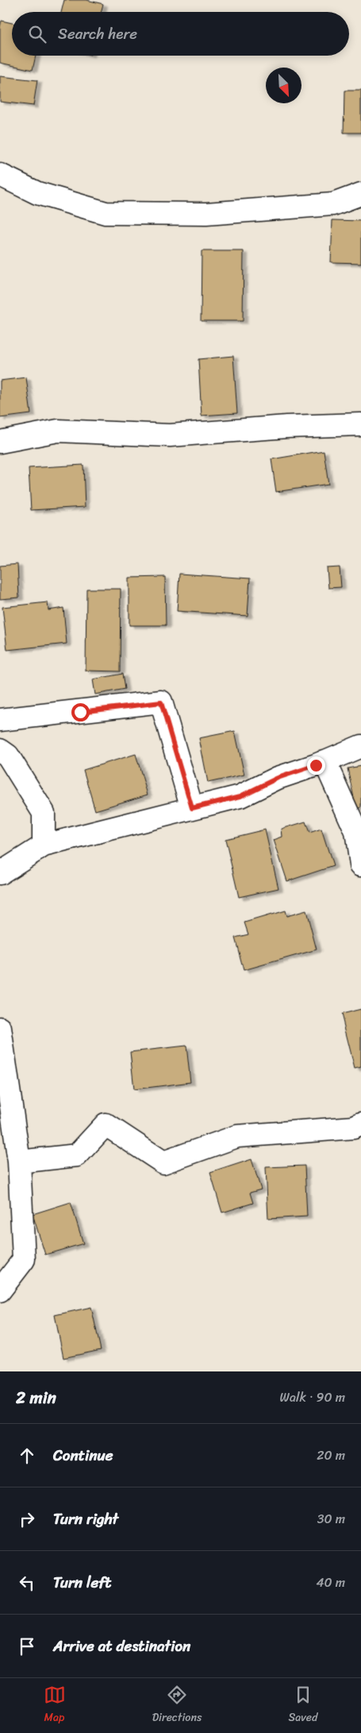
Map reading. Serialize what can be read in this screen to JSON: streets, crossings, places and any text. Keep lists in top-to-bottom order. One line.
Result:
{"north":"bottom right","page":{"search":"Search here","heading":["2 min","Walk · 90 m"],"list":[["Continue","20 m"],["Turn right","30 m"],["Turn left","40 m"],"Arrive at destination"],"nav":["Map","Directions","Saved"]}}
